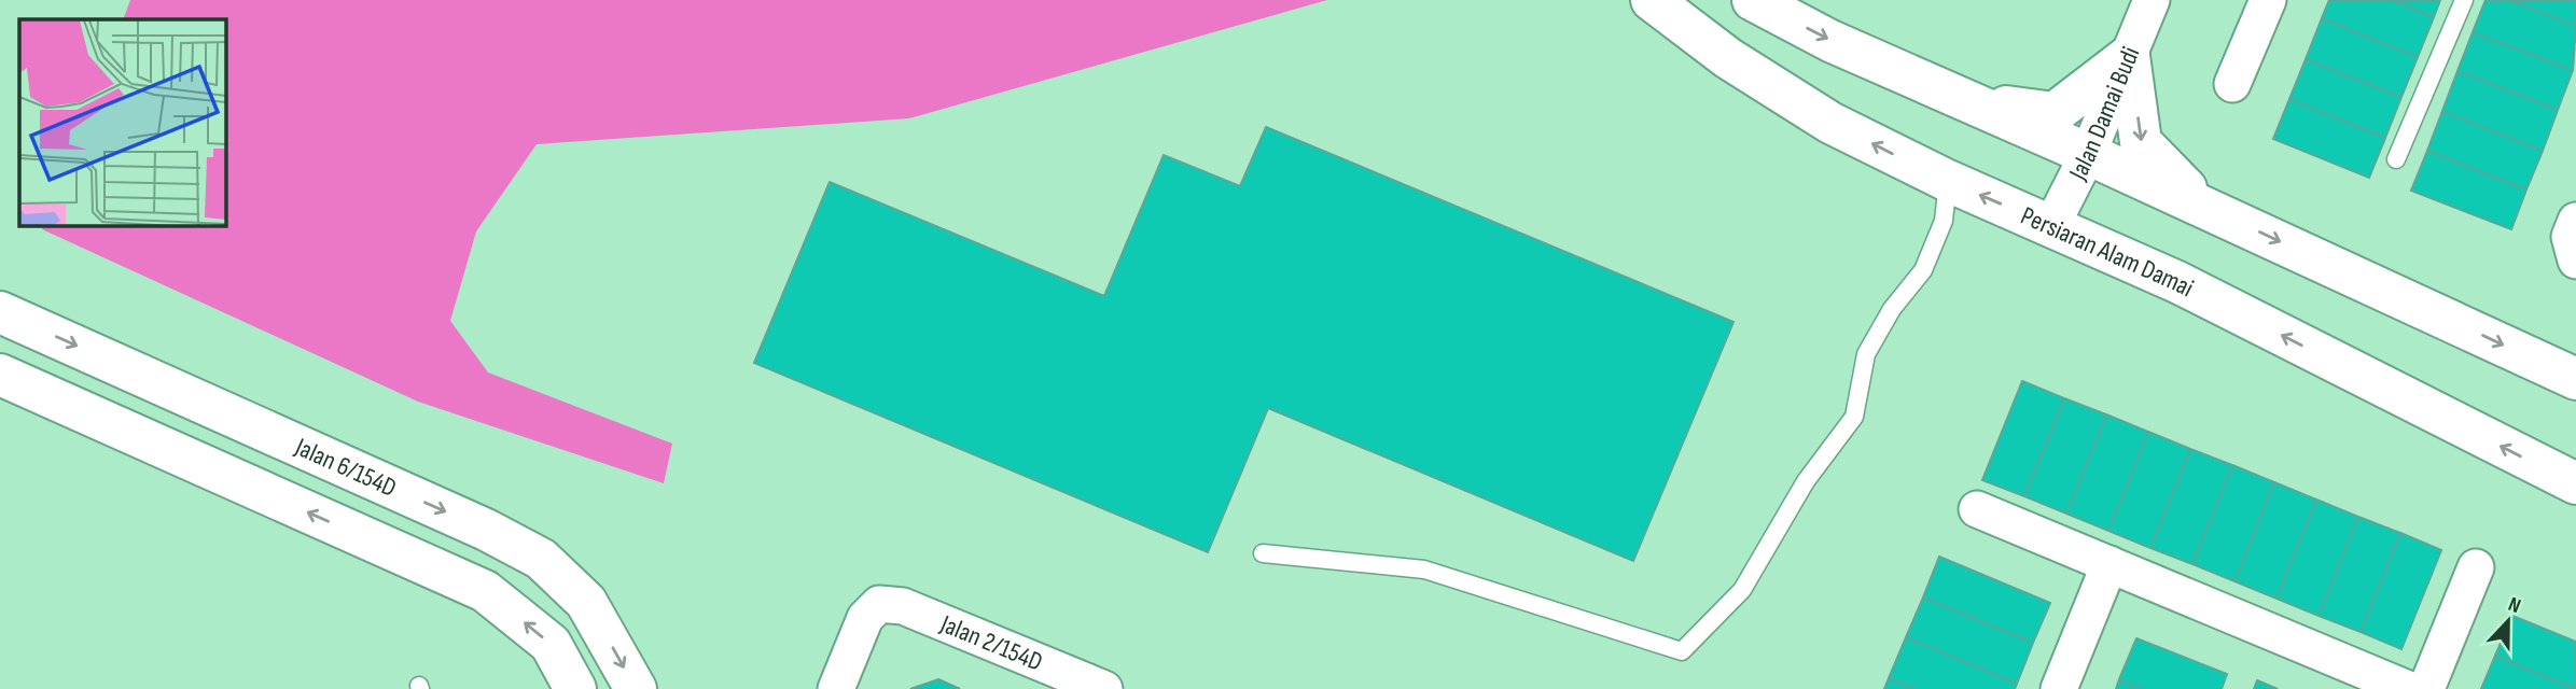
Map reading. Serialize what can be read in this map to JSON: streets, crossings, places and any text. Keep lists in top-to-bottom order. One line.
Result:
{"streets":{"street":["Jalan Damai Budi","Persiaran Alam Damai","Jalan 6/154D","Jalan 2/154D"]},"crossings":[["Jalan Damai Budi","Persiaran Alam Damai"]],"north":"top"}
